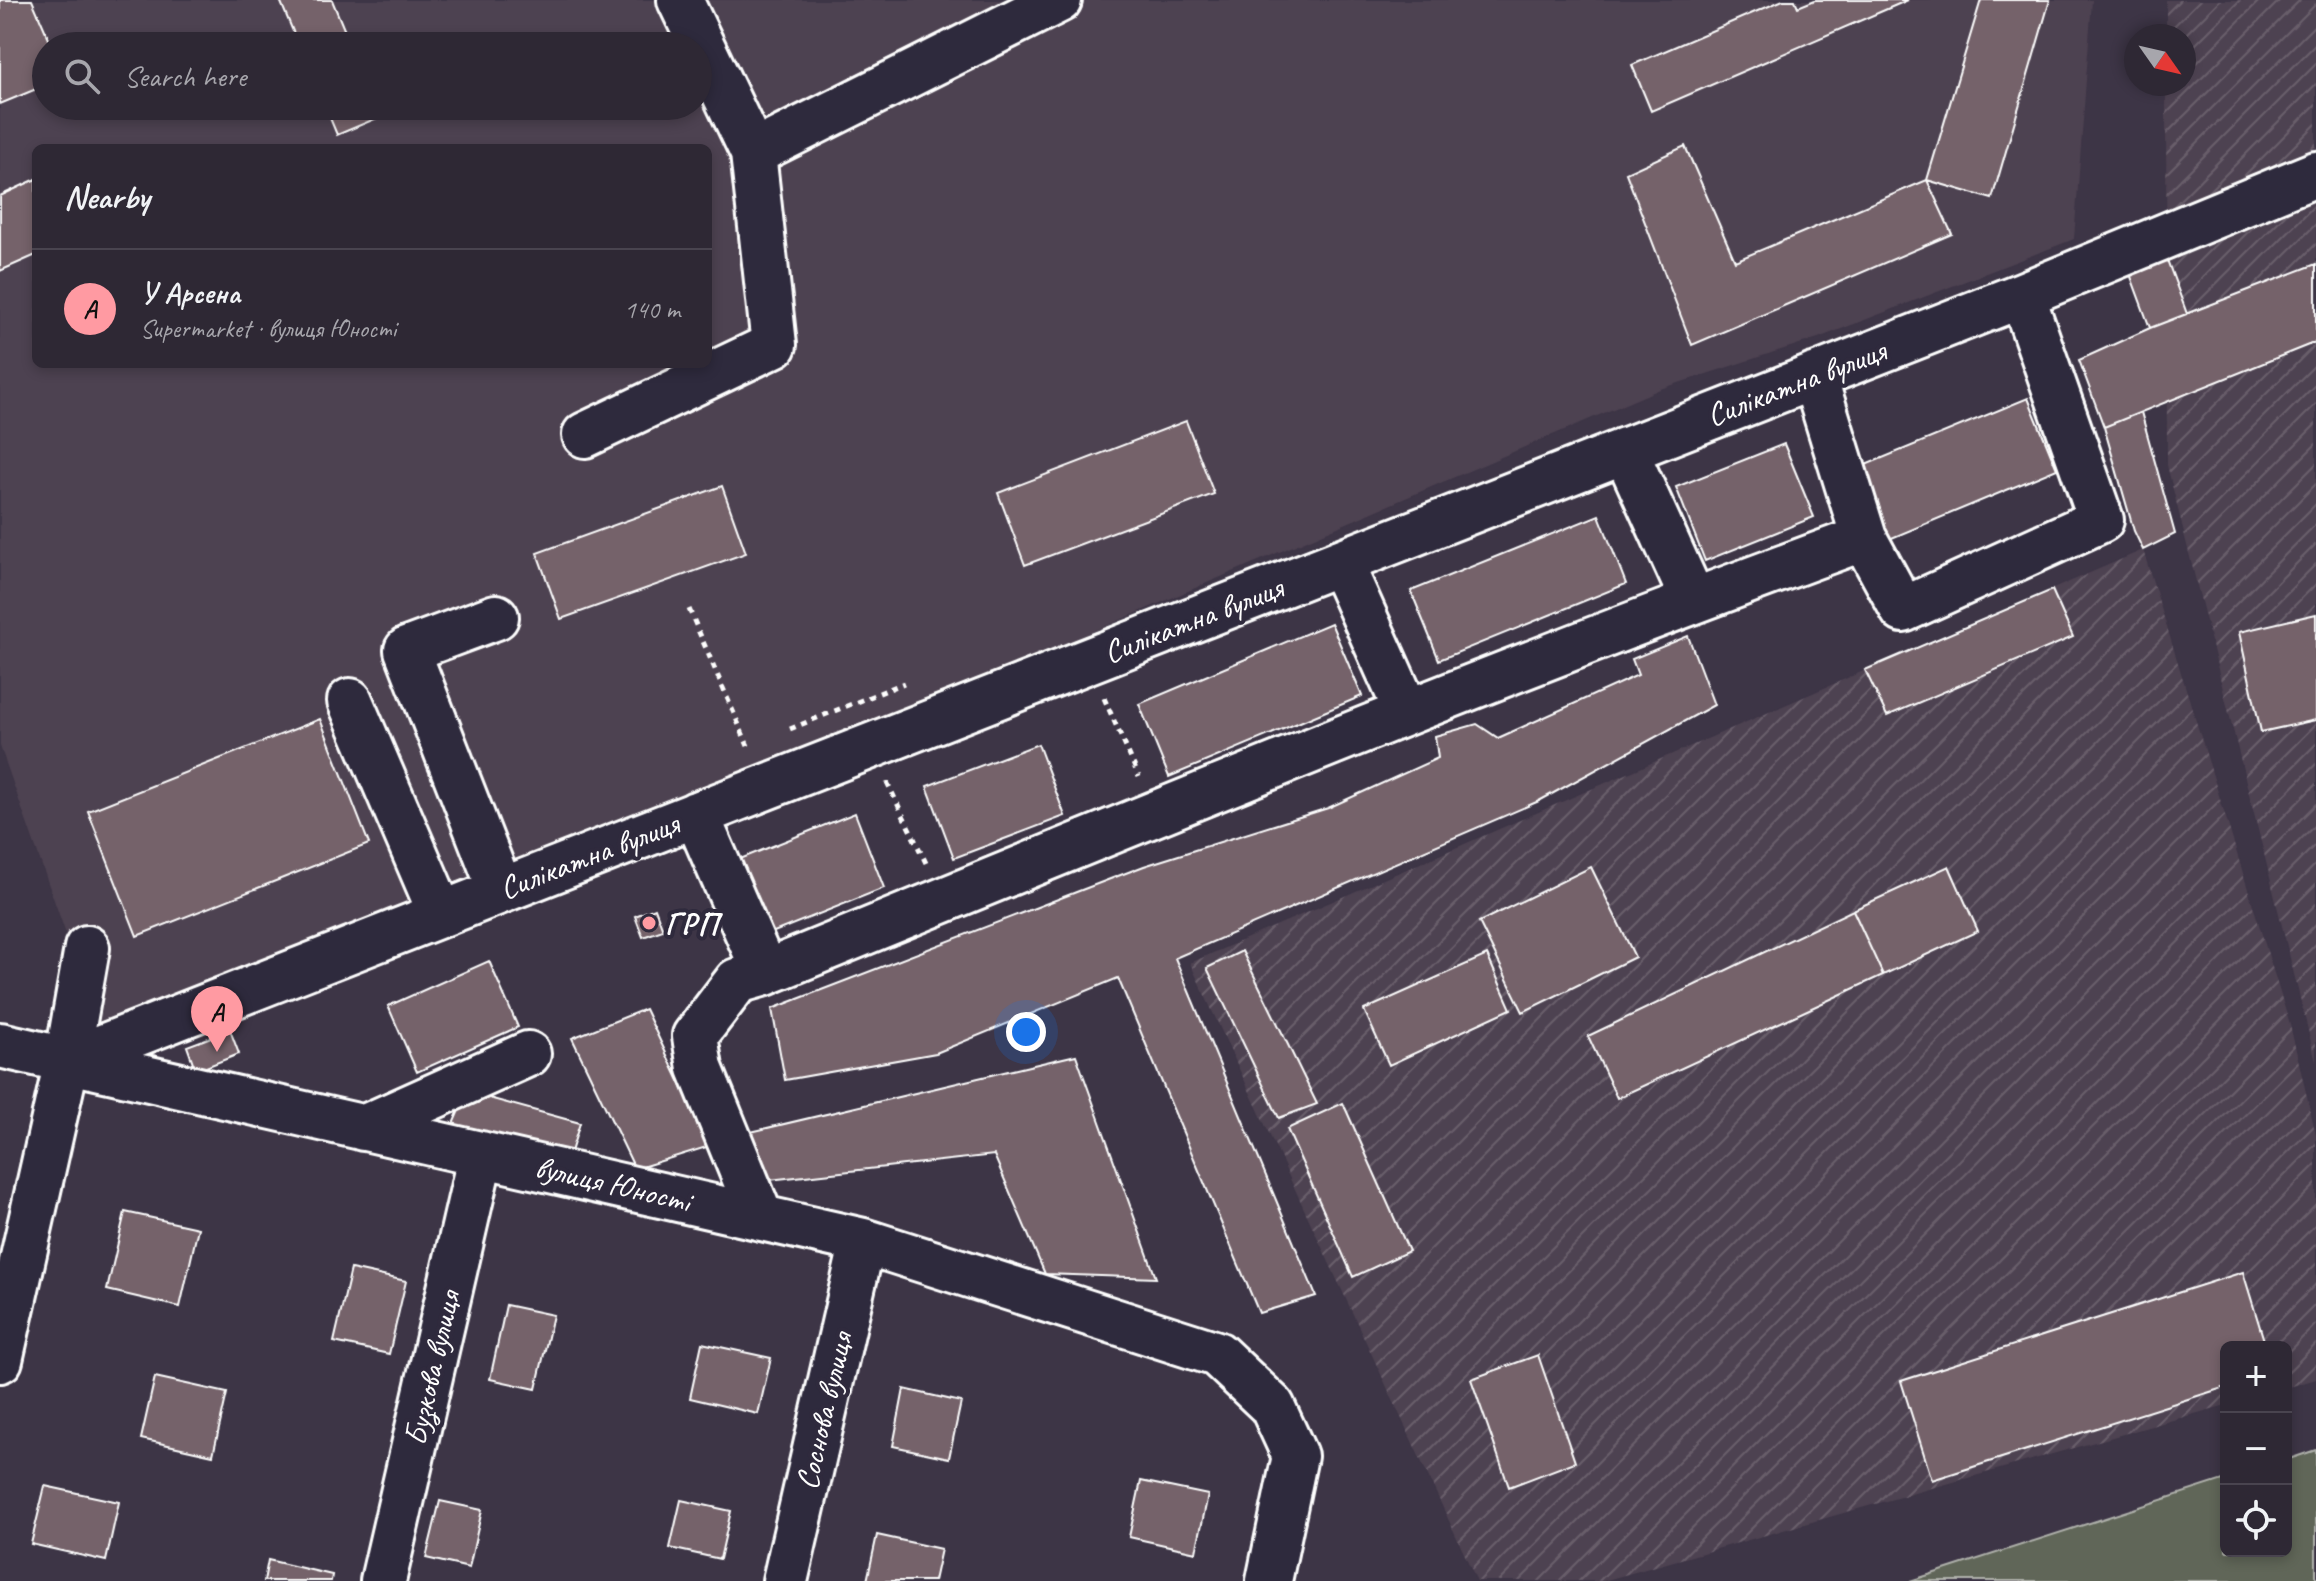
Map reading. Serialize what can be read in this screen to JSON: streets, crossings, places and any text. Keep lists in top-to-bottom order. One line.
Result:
{"streets":{"street":["Силікатна вулиця","вулиця Юності","Бузкова вулиця","Соснова вулиця"]},"crossings":[["Силікатна вулиця","вулиця Юності"],["вулиця Юності","Бузкова вулиця"],["вулиця Юності","Соснова вулиця"]],"places":["ГРП"],"north":"bottom right","page":{"search":"Search here","heading":"Nearby","list":[{"mark":"A","name":"У Арсена","note":"Supermarket · вулиця Юності","value":"140 m"}],"pins":"A","map_buttons":["+","−"]}}
